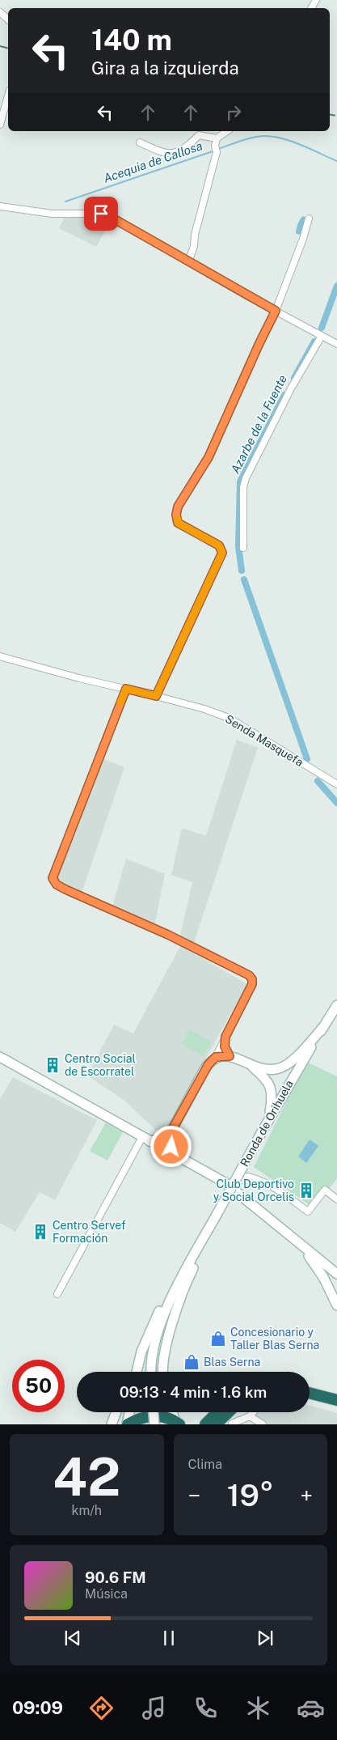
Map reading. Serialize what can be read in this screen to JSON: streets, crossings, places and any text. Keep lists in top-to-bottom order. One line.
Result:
{"streets":{"main road":["Ronda de Orihuela"],"street":["Senda Masquefa"]},"water":["Acequia de Callosa","Azarbe de la Fuente"],"places":{"building":["Centro Social de Escorratel","Club Deportivo y Social Orcelis","Centro Servef Formación"],"shop":["Concesionario y Taller Blas Serna","Blas Serna"]},"page":{"turn":["140 m","Gira a la izquierda"],"limit":"50","trip":"09:13 · 4 min · 1.6 km","tile":[["42","km/h"],"Clima"],"heat":["−","19°","+"],"song":["90.6 FM","Música"],"tabs":"09:09"}}
